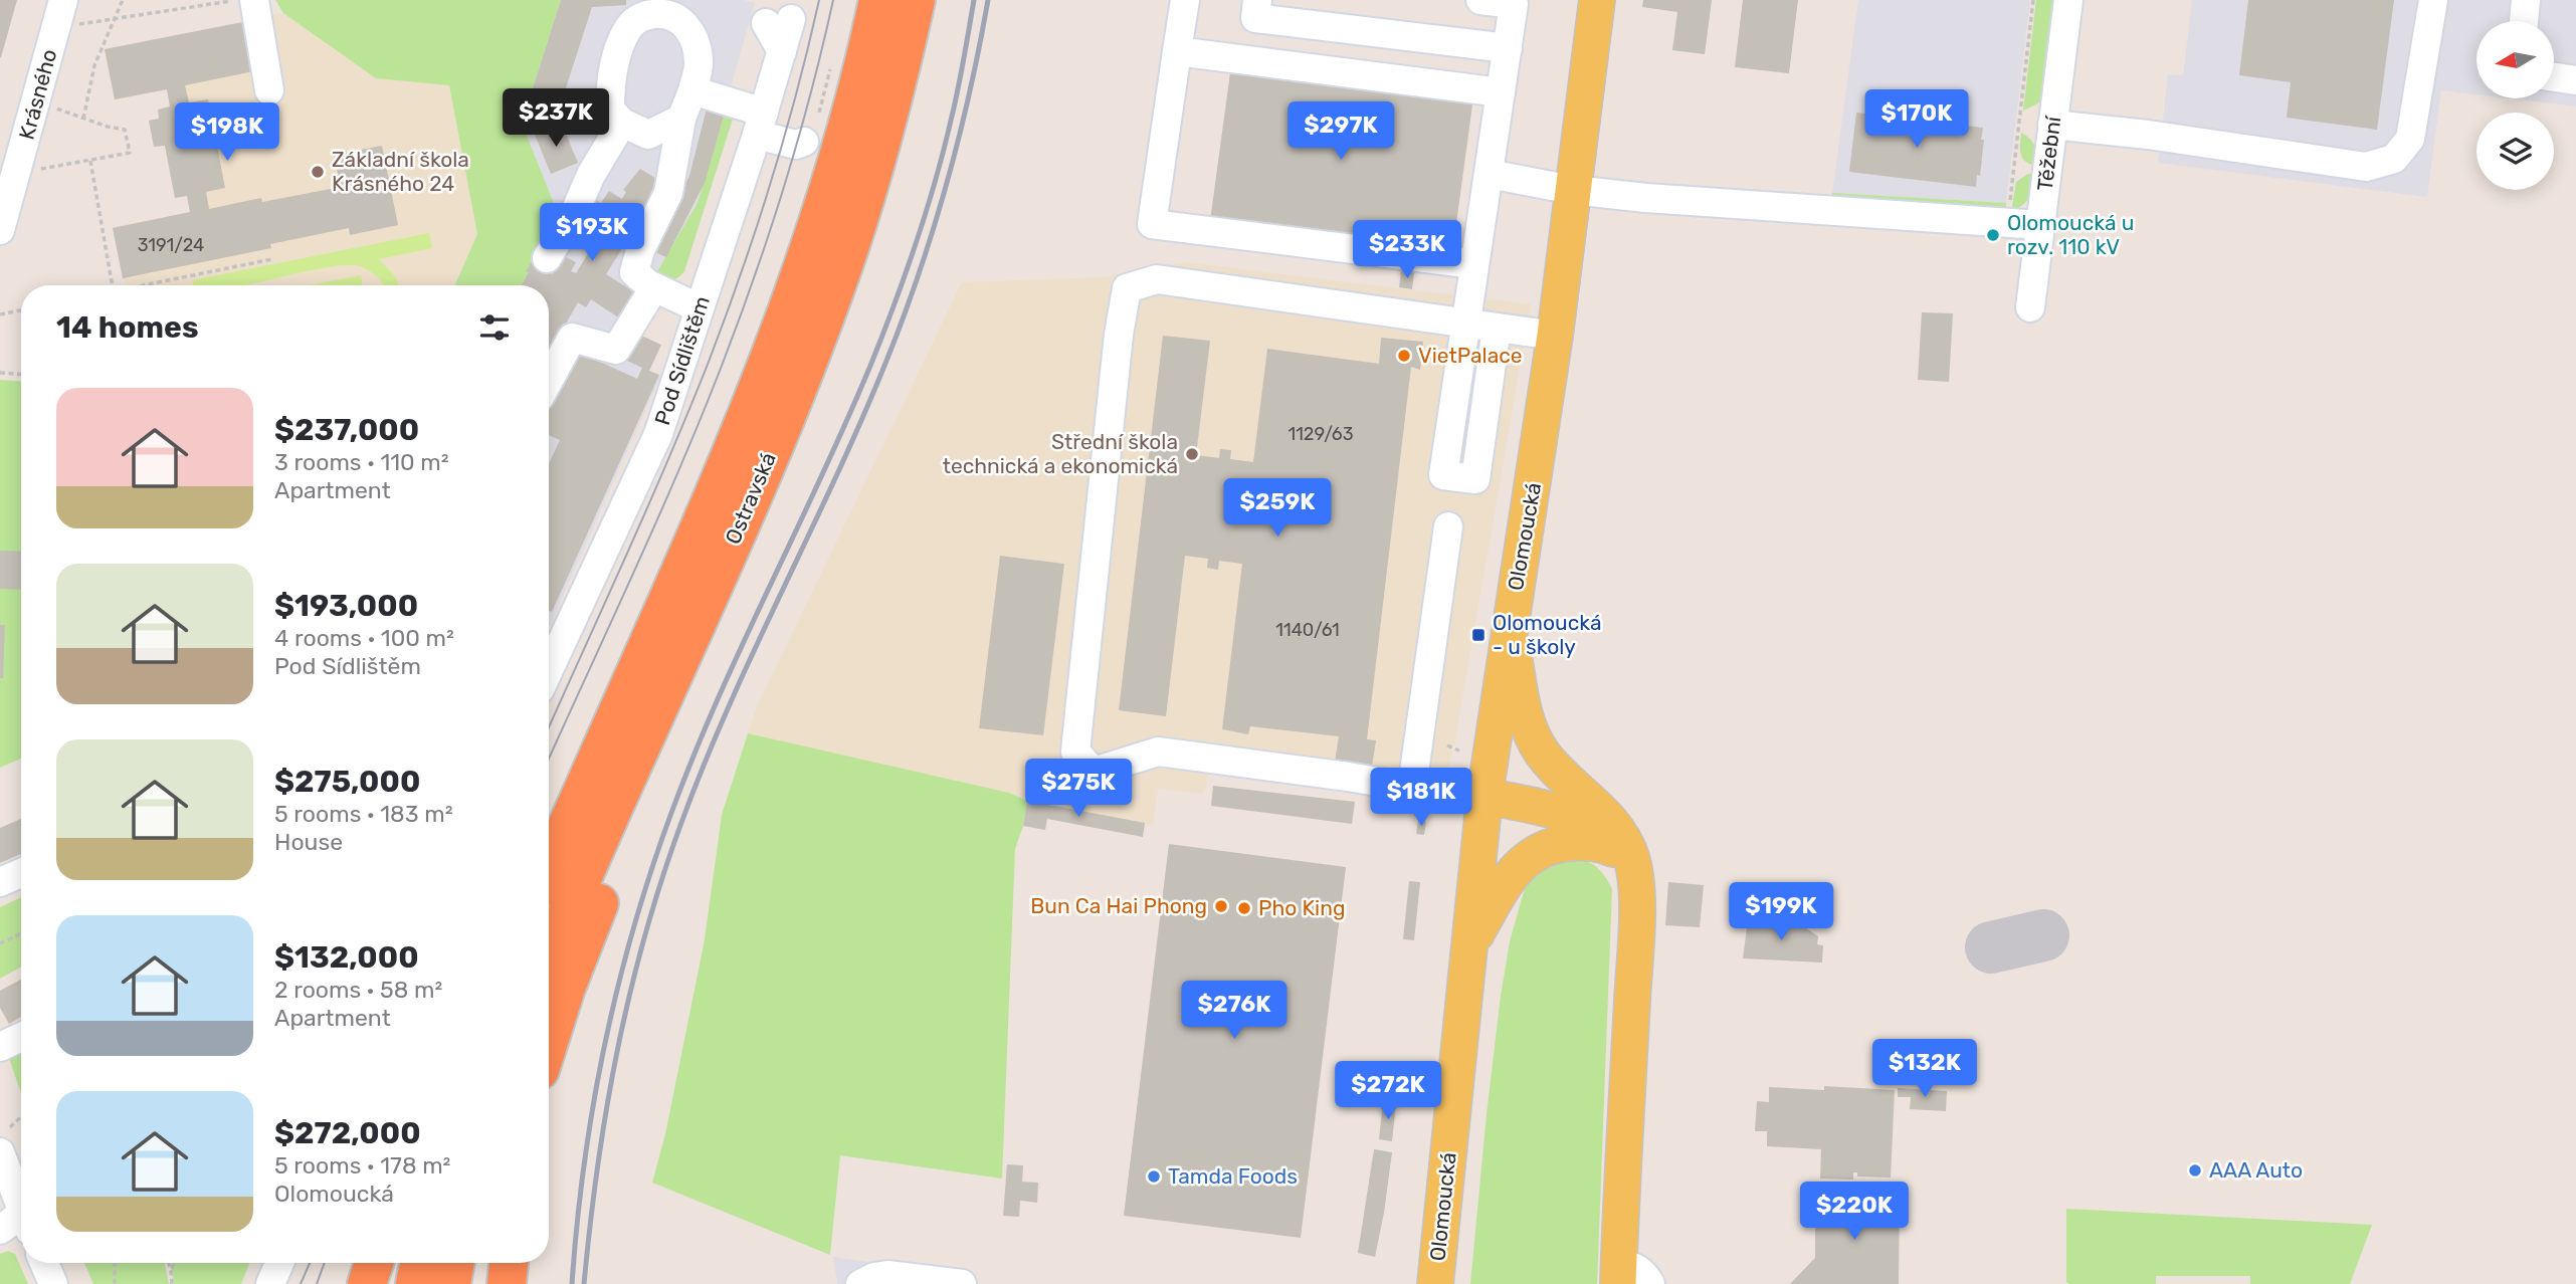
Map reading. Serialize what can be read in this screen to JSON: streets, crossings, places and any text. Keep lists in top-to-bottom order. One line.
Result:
{"streets":{"highway":["Ostravská"],"main road":["Olomoucká"],"street":["Krásného","Těžební","Pod Sídlištěm"]},"places":{"other":["Základní škola Krásného 24","Olomoucká u rozv. 110 kV","VietPalace","Střední škola technická a ekonomická","Bun Ca Hai Phong","Pho King","AAA Auto","Tamda Foods"],"transit":["Olomoucká - u školy"]},"house_numbers":["3191/24","1129/63","1140/61"],"north":"left","page":{"price":["$237K","$170K","$297K","$198K","$193K","$233K","$259K","$275K","$181K","$199K","$276K","$132K","$272K","$220K"],"heading":"14 homes","list":[{"name":"$237,000","note":"3 rooms · 110 m² · Apartment"},{"name":"$193,000","note":"4 rooms · 100 m² · Pod Sídlištěm"},{"name":"$275,000","note":"5 rooms · 183 m² · House"},{"name":"$132,000","note":"2 rooms · 58 m² · Apartment"},{"name":"$272,000","note":"5 rooms · 178 m² · Olomoucká"}]}}
